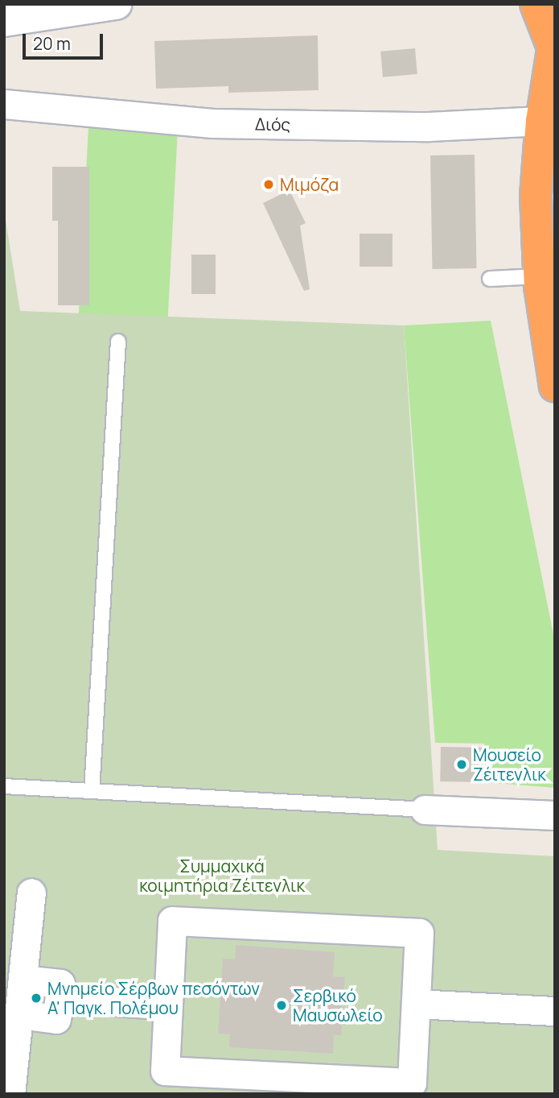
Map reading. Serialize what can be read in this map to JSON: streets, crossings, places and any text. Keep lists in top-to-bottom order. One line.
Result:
{"streets":{"street":["Διός"]},"parks":["Συμμαχικά κοιμητήρια Ζέιτενλικ"],"places":["Μιμόζα","Μουσείο Ζέιτενλικ","Μνημείο Σέρβων πεσόντων Α' Παγκ. Πολέμου","Σερβικό Μαυσωλείο"],"scale_bar":"20 m"}
